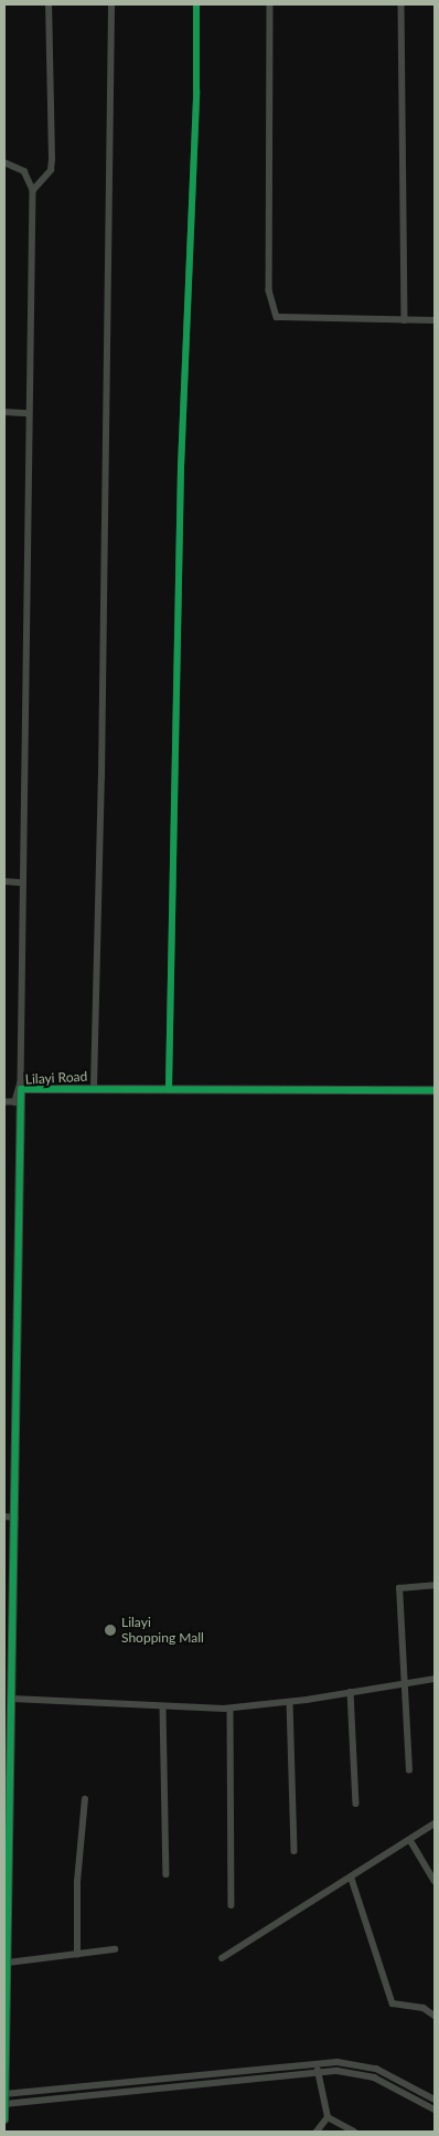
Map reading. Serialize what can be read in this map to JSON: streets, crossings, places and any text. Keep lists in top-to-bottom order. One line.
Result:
{"streets":{"street":["Lilayi Road"]},"places":["Lilayi Shopping Mall"]}
